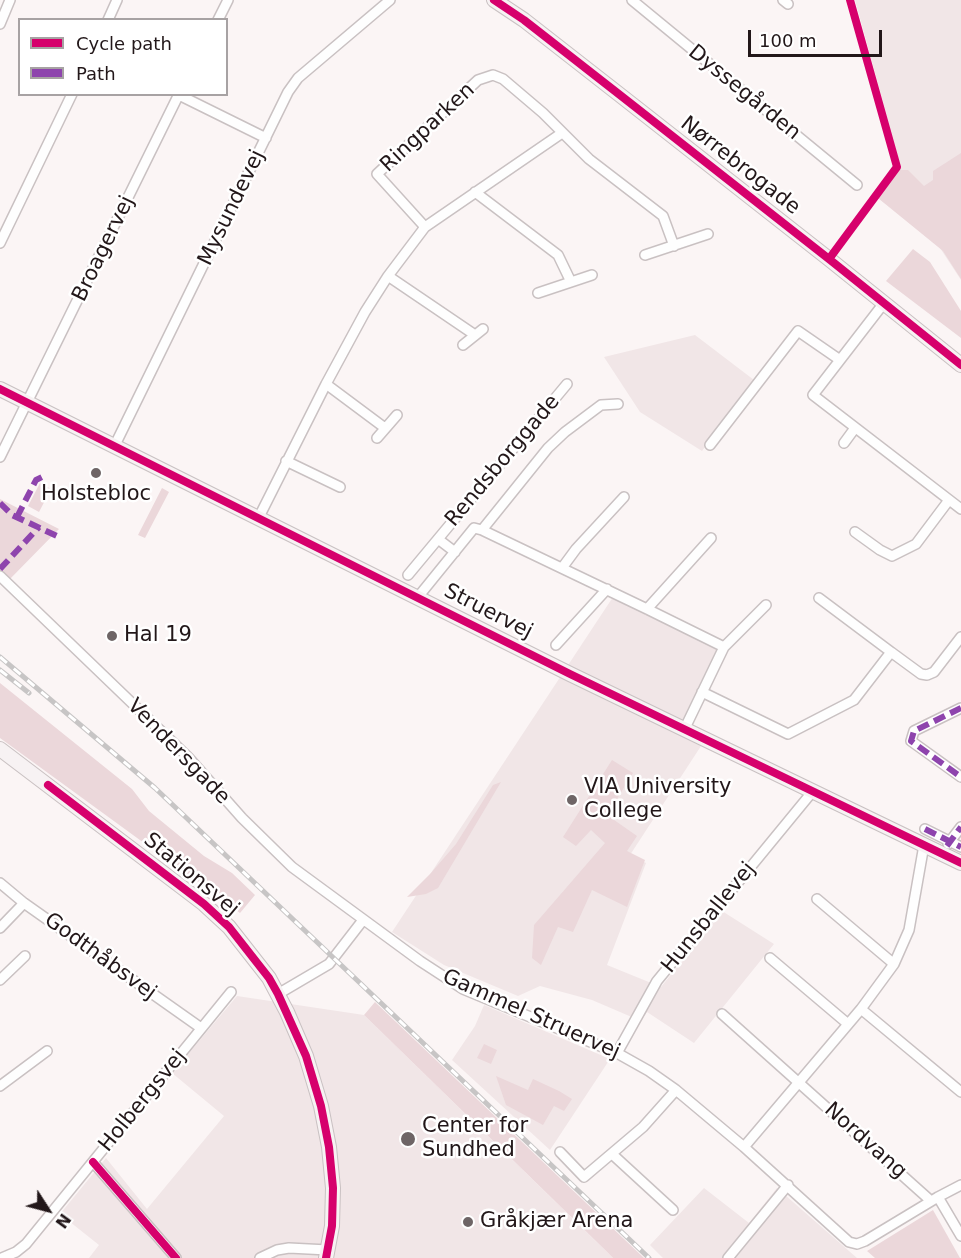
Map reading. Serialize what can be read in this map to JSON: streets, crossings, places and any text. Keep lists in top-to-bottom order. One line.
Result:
{"streets":{"street":["Dyssegården","Ringparken","Nørrebrogade","Mysundevej","Broagervej","Rendsborggade","Struervej","Vendersgade","Stationsvej","Hunsballevej","Godthåbsvej","Gammel Struervej","Holbergsvej","Nordvang"]},"crossings":[["Mysundevej","Struervej"],["Broagervej","Struervej"],["Rendsborggade","Struervej"],["Struervej","Hunsballevej"],["Vendersgade","Gammel Struervej"],["Hunsballevej","Gammel Struervej"],["Godthåbsvej","Holbergsvej"],["Gammel Struervej","Nordvang"]],"places":["Holstebloc","Hal 19","VIA University College","Center for Sundhed","Gråkjær Arena"],"legend":["Cycle path","Path"],"scale_bar":"100 m","north":"bottom right"}
